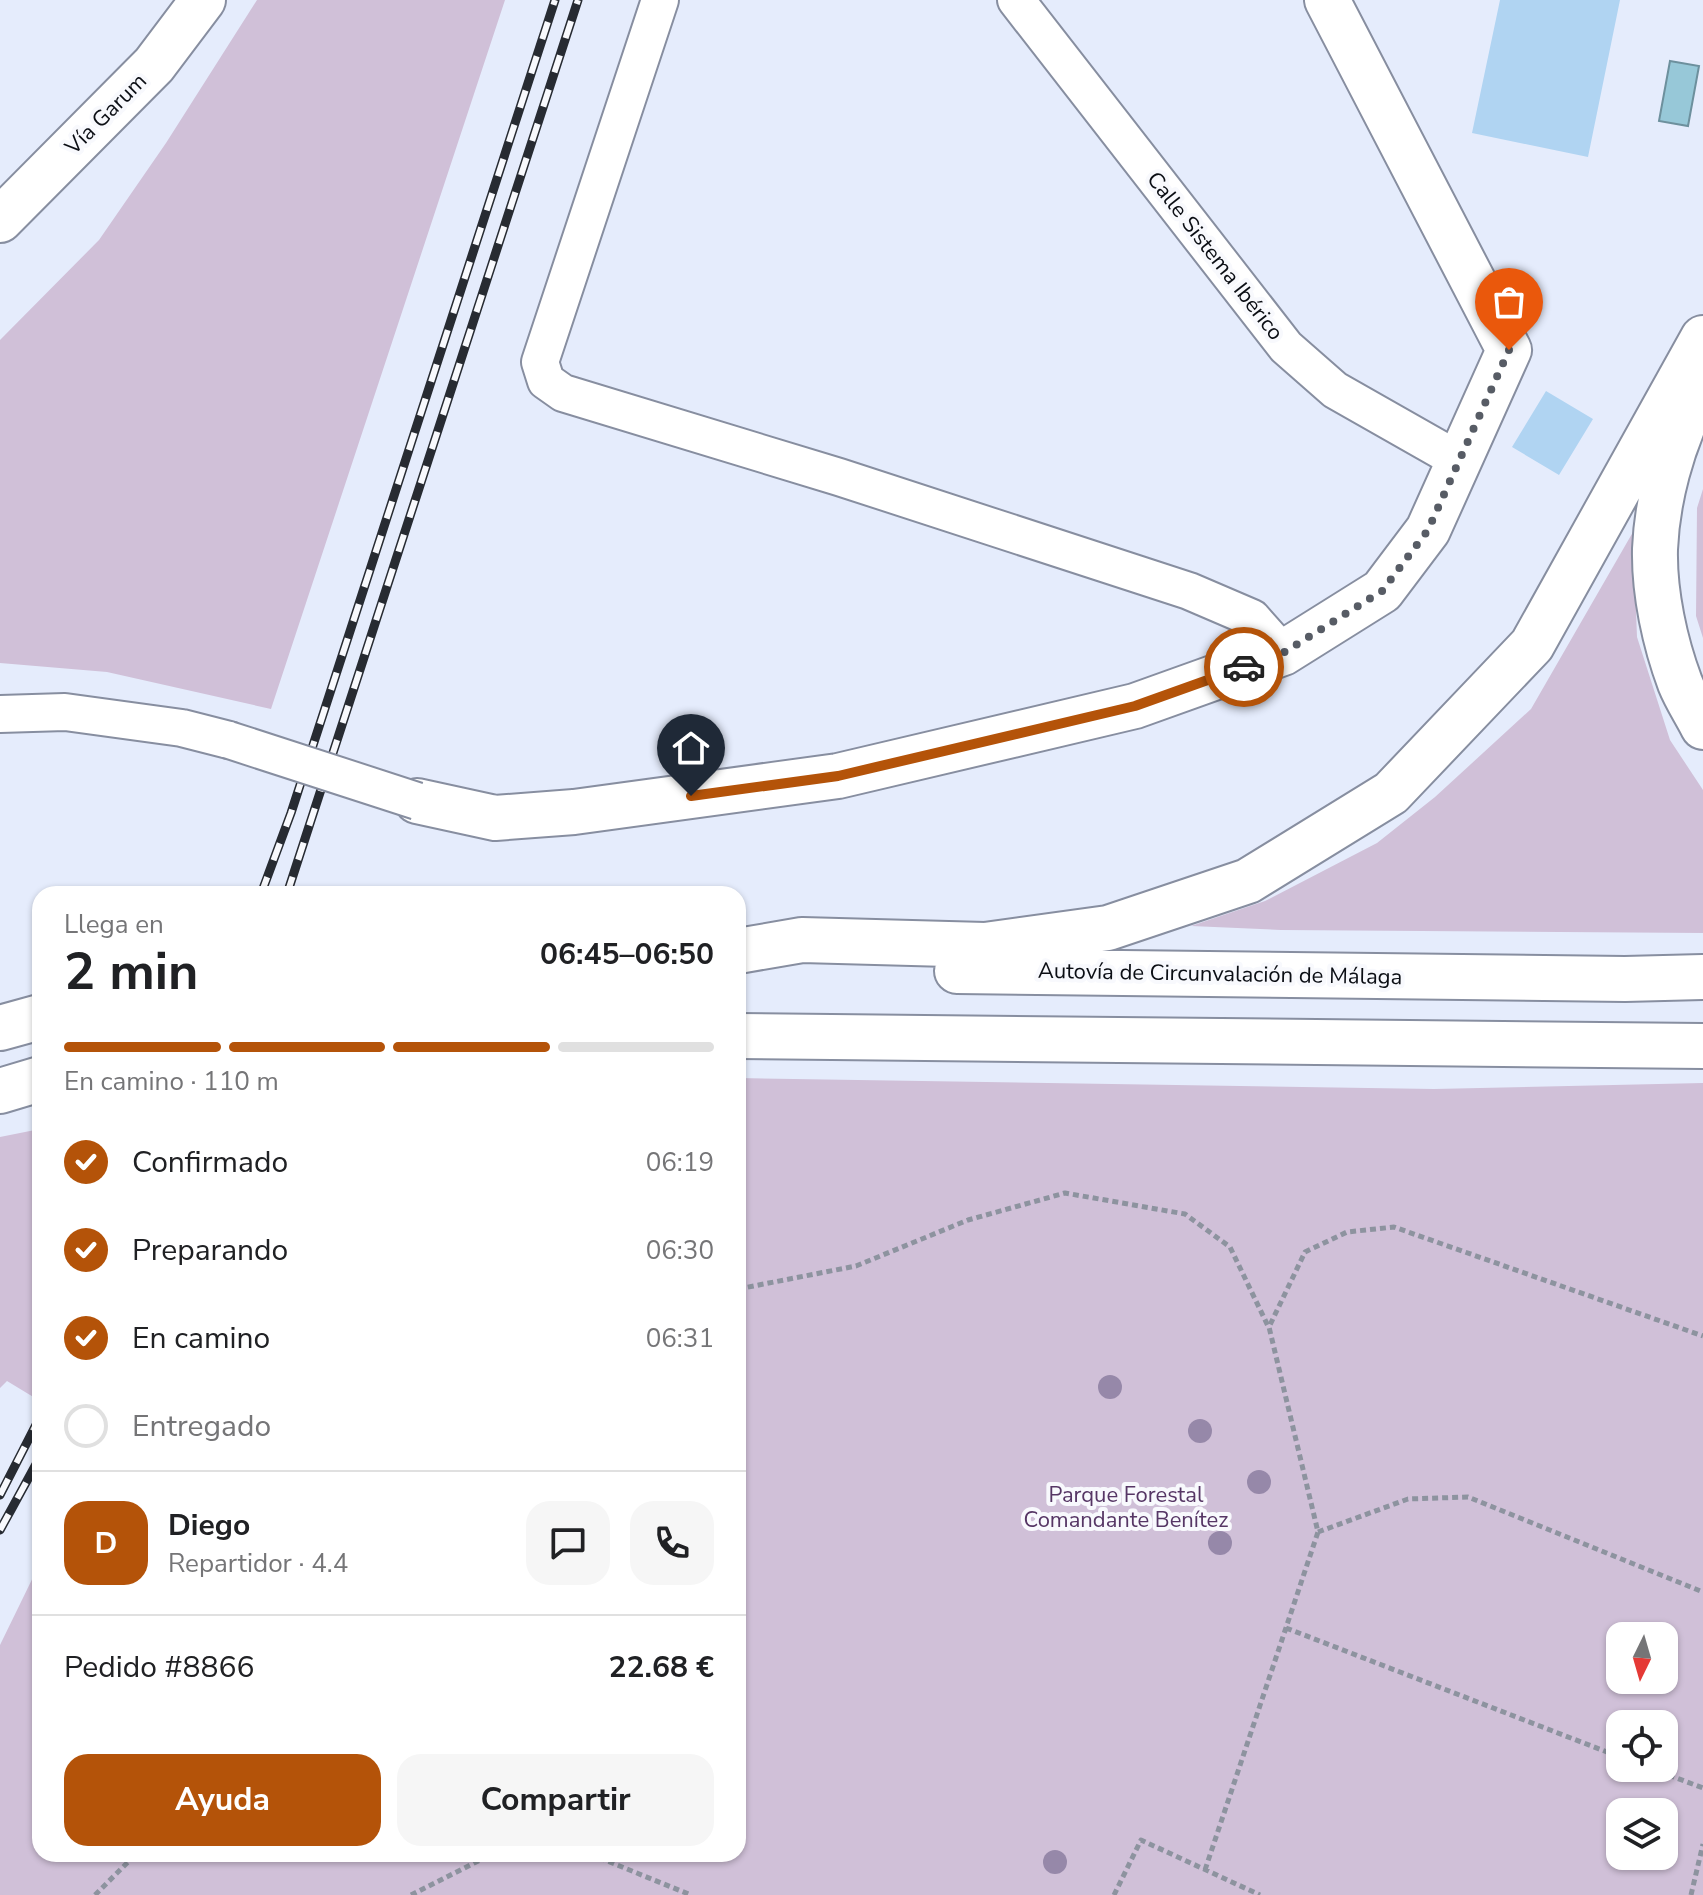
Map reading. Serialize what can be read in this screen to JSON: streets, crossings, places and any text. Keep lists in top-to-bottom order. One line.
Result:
{"streets":{"main road":["Vía Garum","Autovía de Circunvalación de Málaga"],"street":["Calle Sistema Ibérico"]},"parks":["Parque Forestal Comandante Benítez"],"north":"bottom","page":{"heading":["2 min","Llega en","06:45–06:50"],"panel":["Diego","Repartidor · 4.4","Pedido #8866","22.68 €"],"bar":"En camino · 110 m","list":[["Confirmado","06:19"],["Preparando","06:30"],["En camino","06:31"],"Entregado"],"round":"D","buttons":["Ayuda","Compartir"]}}
